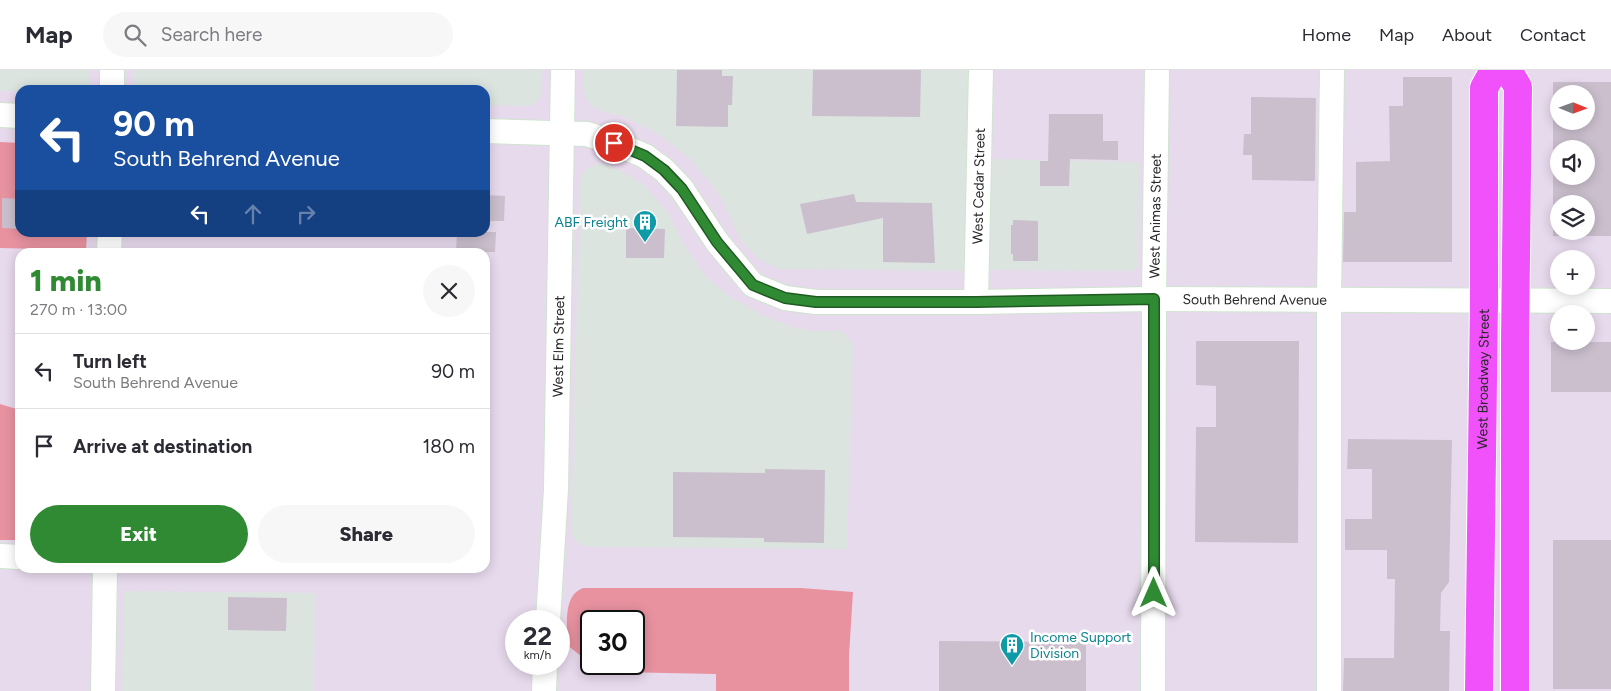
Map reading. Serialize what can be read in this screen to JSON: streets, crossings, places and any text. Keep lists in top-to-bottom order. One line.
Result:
{"streets":{"main road":["West Broadway Street"],"street":["West Cedar Street","West Animas Street","South Behrend Avenue","West Elm Street"]},"crossings":[["West Cedar Street","South Behrend Avenue"],["West Animas Street","South Behrend Avenue"],["South Behrend Avenue","West Elm Street"],["South Behrend Avenue","West Broadway Street"]],"places":{"building":["ABF Freight","Income Support Division"]},"north":"right","page":{"header":"Map","search":"Search here","nav":["Home","Map","About","Contact"],"map_buttons":["+","−"],"turn":["90 m","South Behrend Avenue"],"heading":["1 min","270 m · 13:00"],"list":[{"name":"Turn left","note":"South Behrend Avenue","value":"90 m"},{"name":"Arrive at destination","value":"180 m"}],"buttons":["Exit","Share"],"speed":"22 km/h","limit":"30"}}
